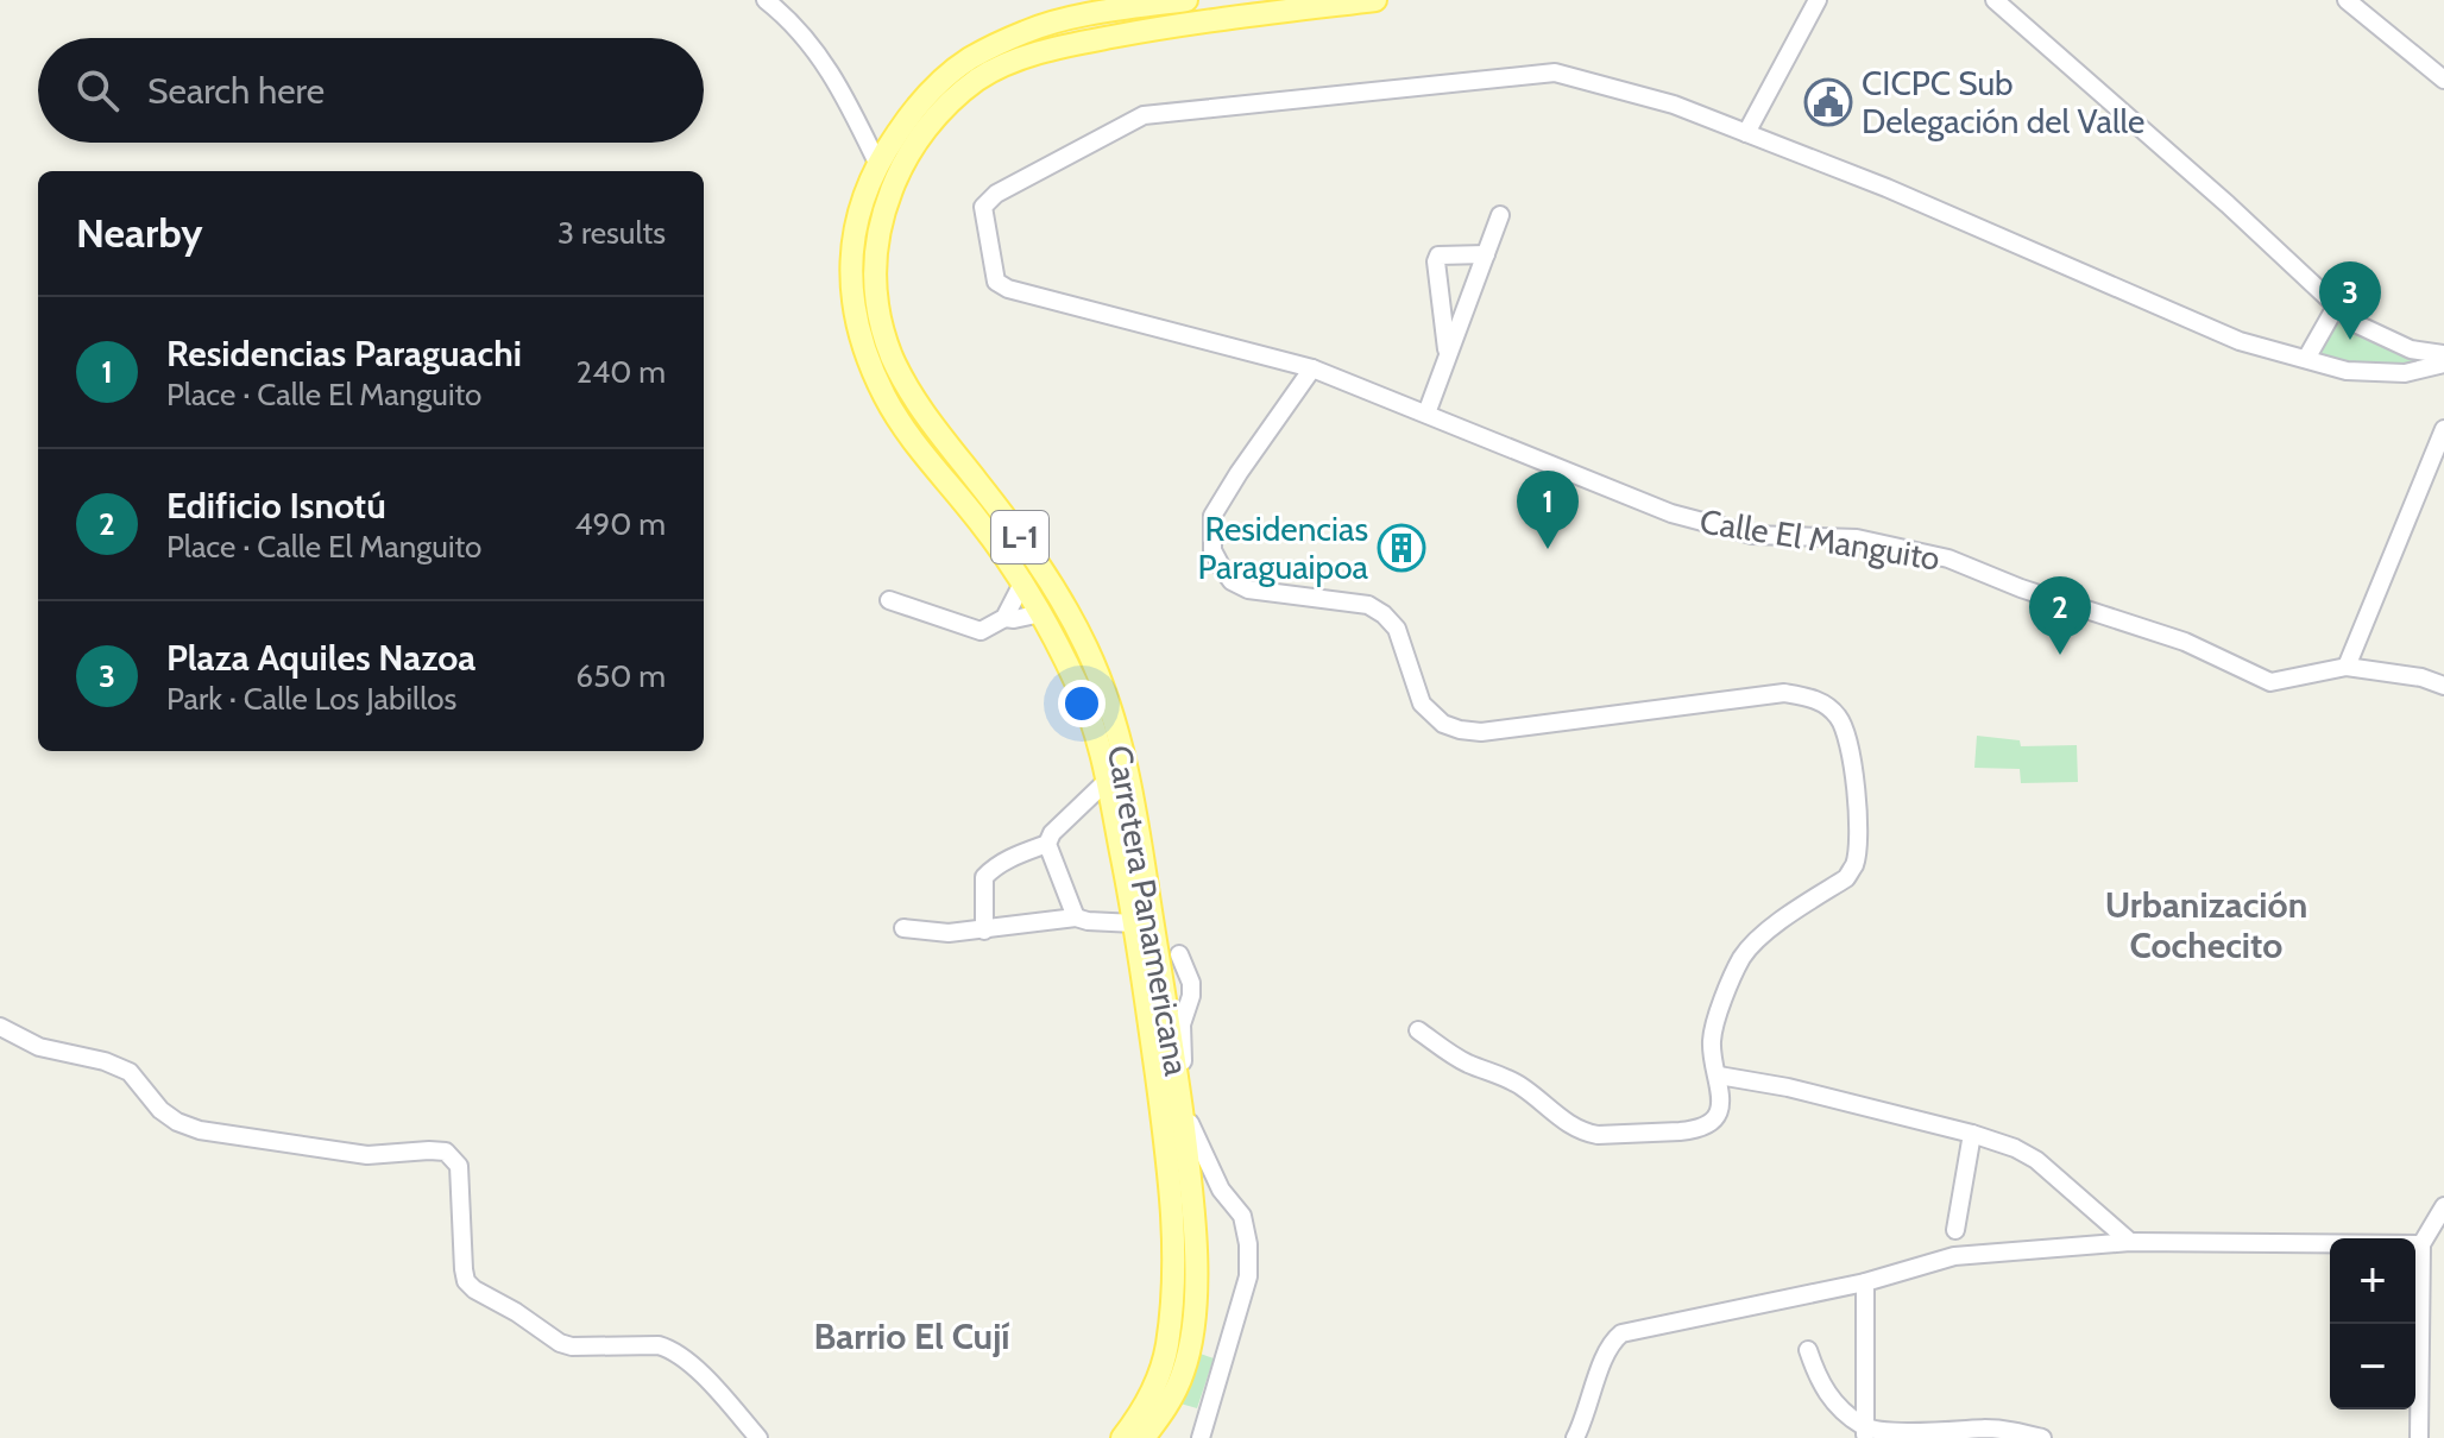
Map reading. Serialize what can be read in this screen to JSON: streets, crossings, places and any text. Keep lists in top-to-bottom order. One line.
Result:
{"streets":{"main road":["L-1","Carretera Panamericana"],"street":["Calle El Manguito"]},"districts":["Urbanización Cochecito","Barrio El Cují"],"places":{"public building":["CICPC Sub Delegación del Valle"],"building":["Residencias Paraguaipoa"]},"page":{"search":"Search here","heading":["Nearby","3 results"],"pins":["3","1","2"],"list":[{"mark":"1","name":"Residencias Paraguachi","note":"Place · Calle El Manguito","value":"240 m"},{"mark":"2","name":"Edificio Isnotú","note":"Place · Calle El Manguito","value":"490 m"},{"mark":"3","name":"Plaza Aquiles Nazoa","note":"Park · Calle Los Jabillos","value":"650 m"}],"map_buttons":["+","−"]}}
